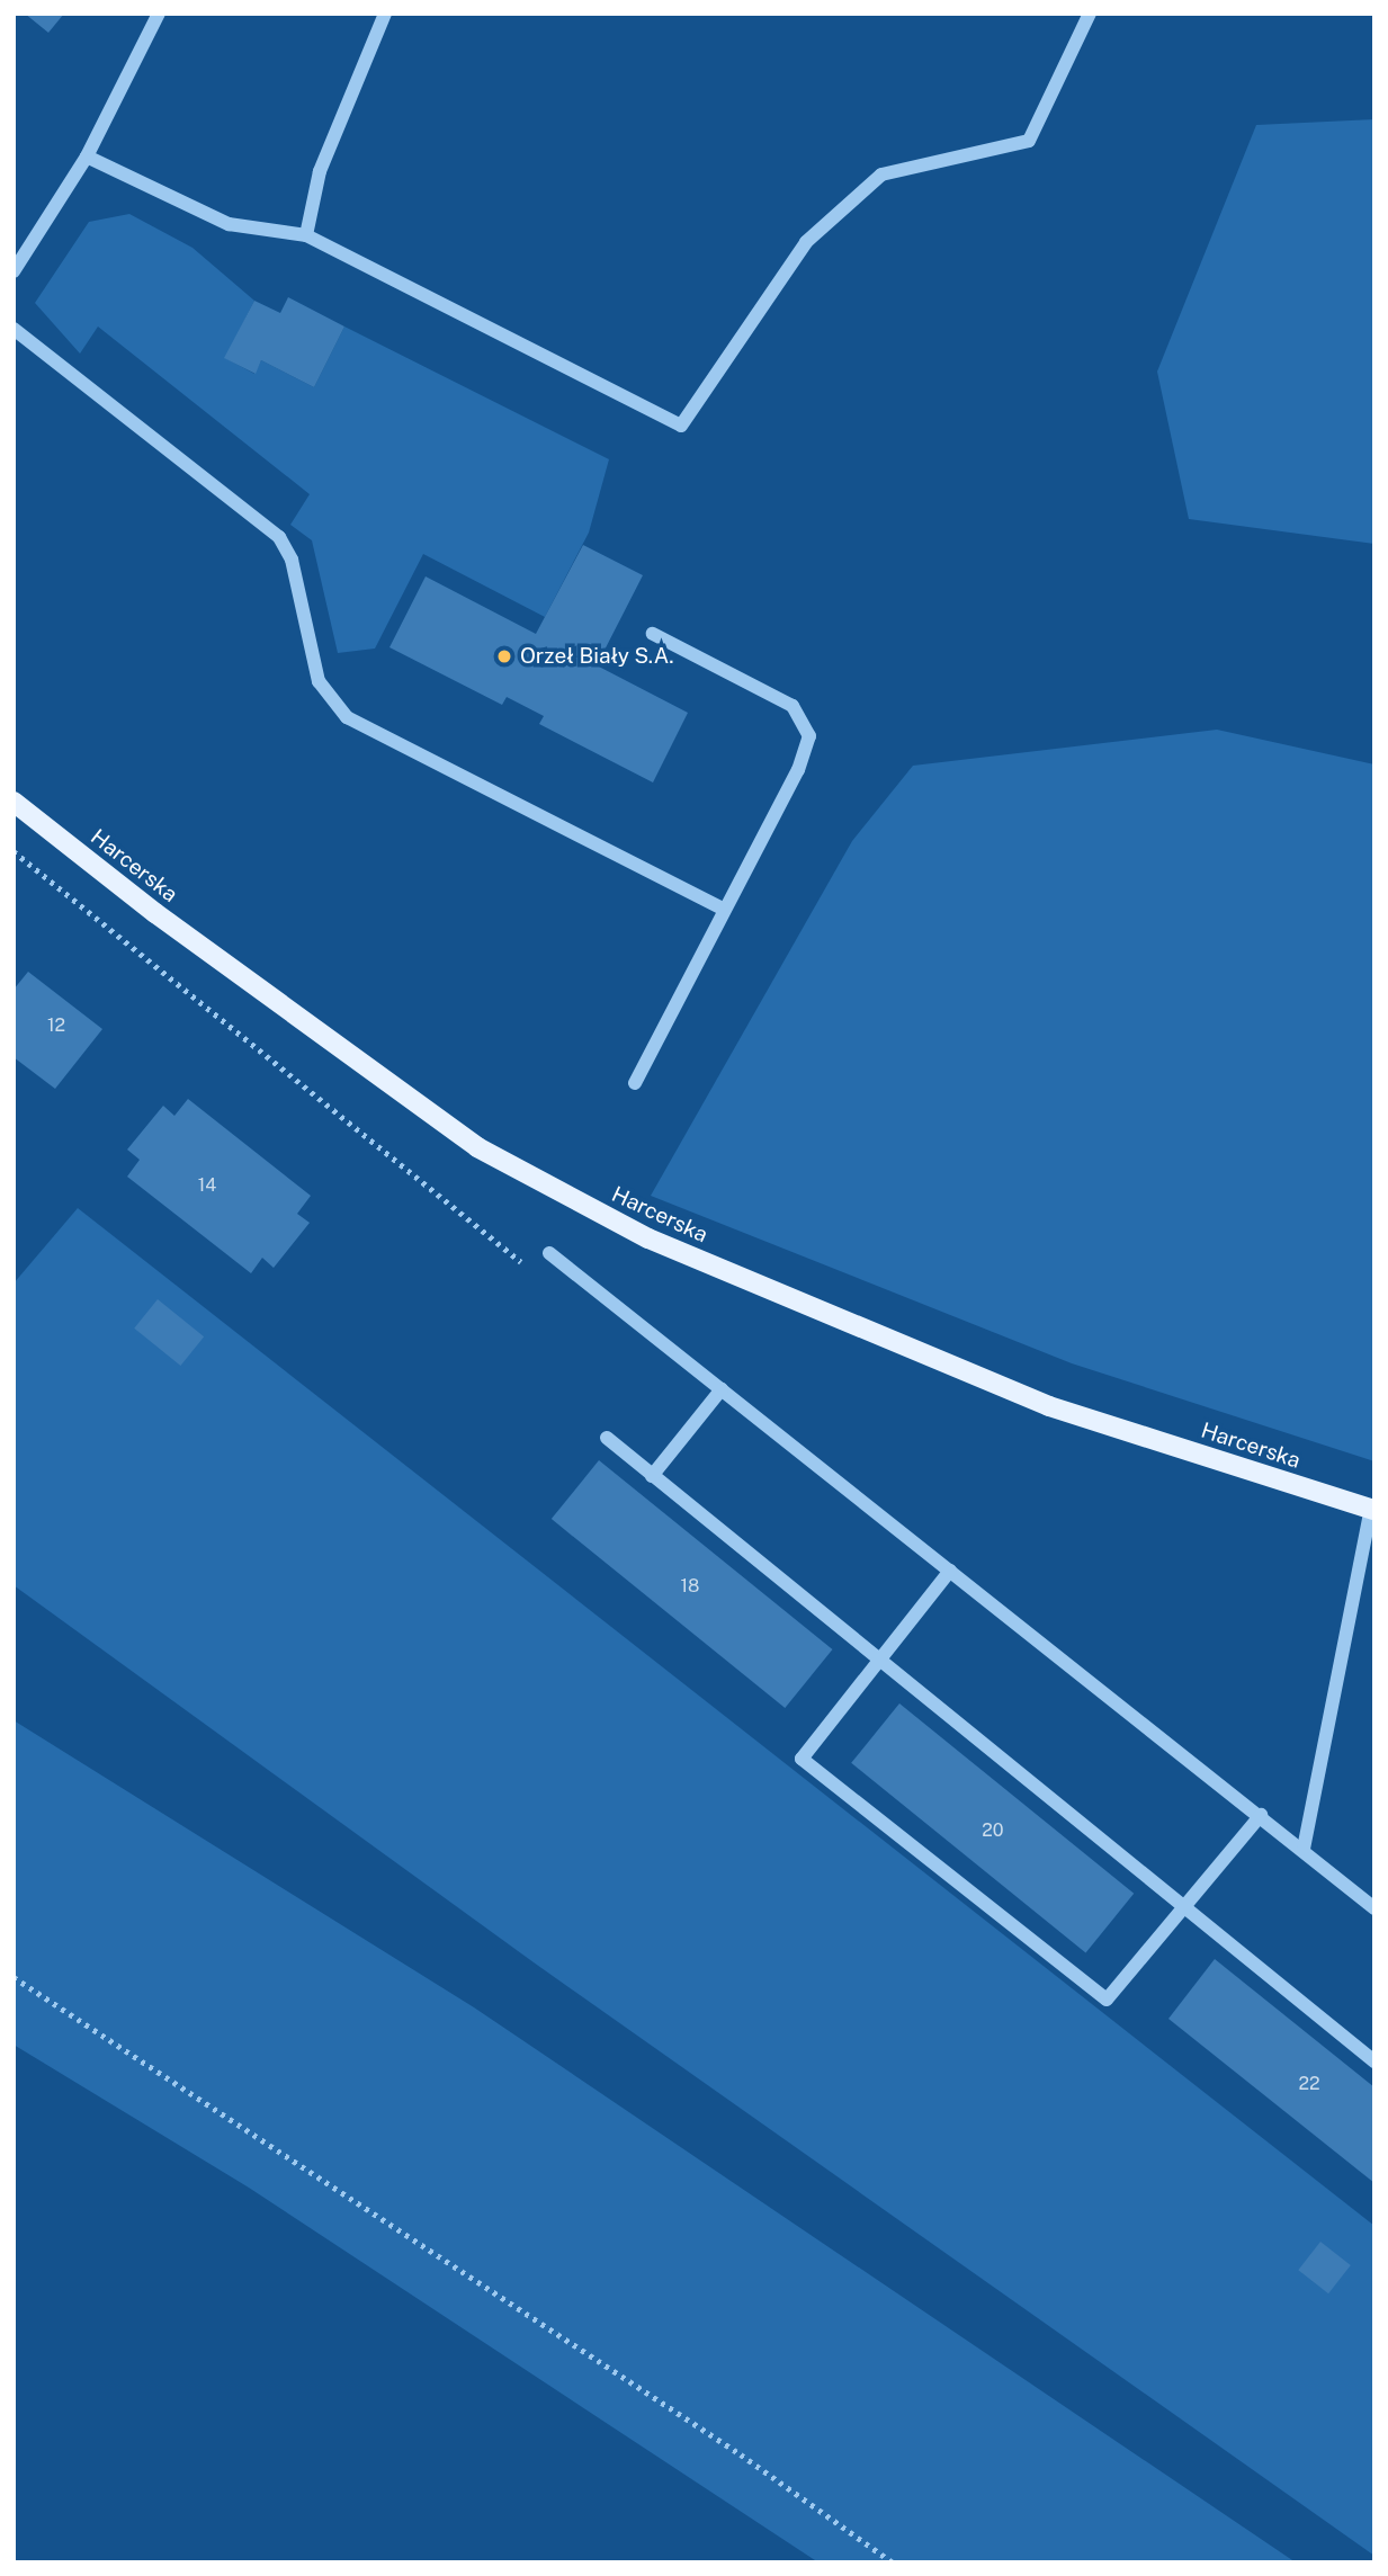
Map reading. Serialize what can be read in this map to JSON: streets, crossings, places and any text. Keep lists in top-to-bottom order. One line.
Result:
{"streets":{"main road":["Harcerska"]},"places":["Orzeł Biały S.A."],"house_numbers":["12","14","18","20","22"]}
